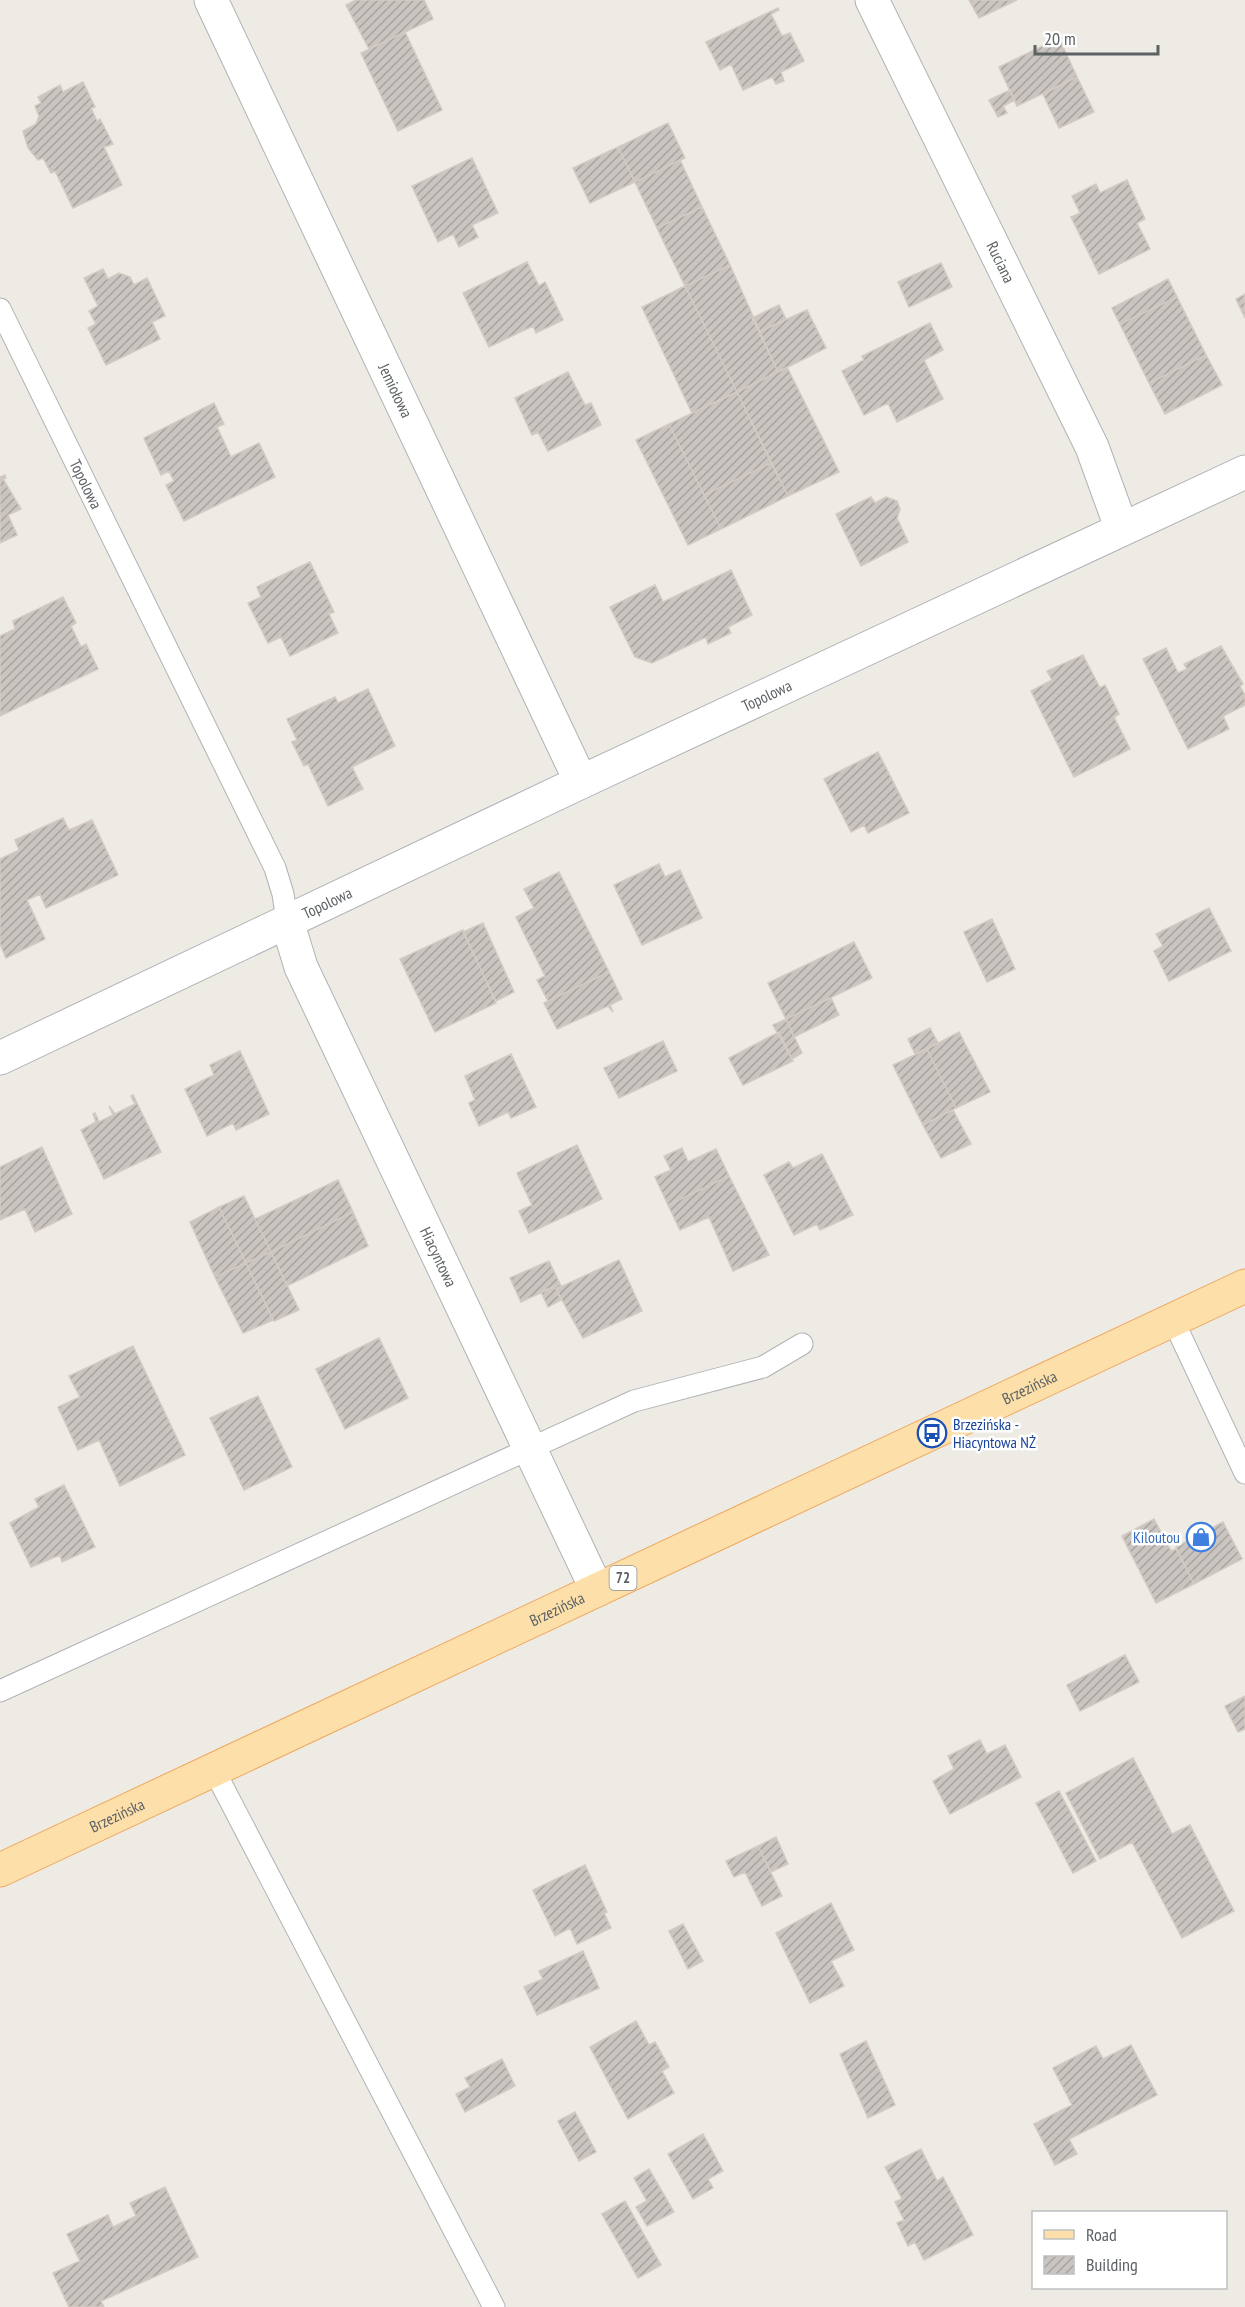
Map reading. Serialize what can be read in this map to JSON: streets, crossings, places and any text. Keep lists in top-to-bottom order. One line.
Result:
{"streets":{"main road":["Brzezińska","72"],"street":["Ruciana","Jemiołowa","Topolowa","Hiacyntowa"]},"crossings":[["Ruciana","Topolowa"],["Jemiołowa","Topolowa"],["Topolowa","Hiacyntowa"],["Hiacyntowa","Brzezińska"]],"places":{"bus stop":["Brzezińska - Hiacyntowa NŻ"],"shop":["Kiloutou"]},"legend":["Road","Building"],"scale_bar":"20 m"}
